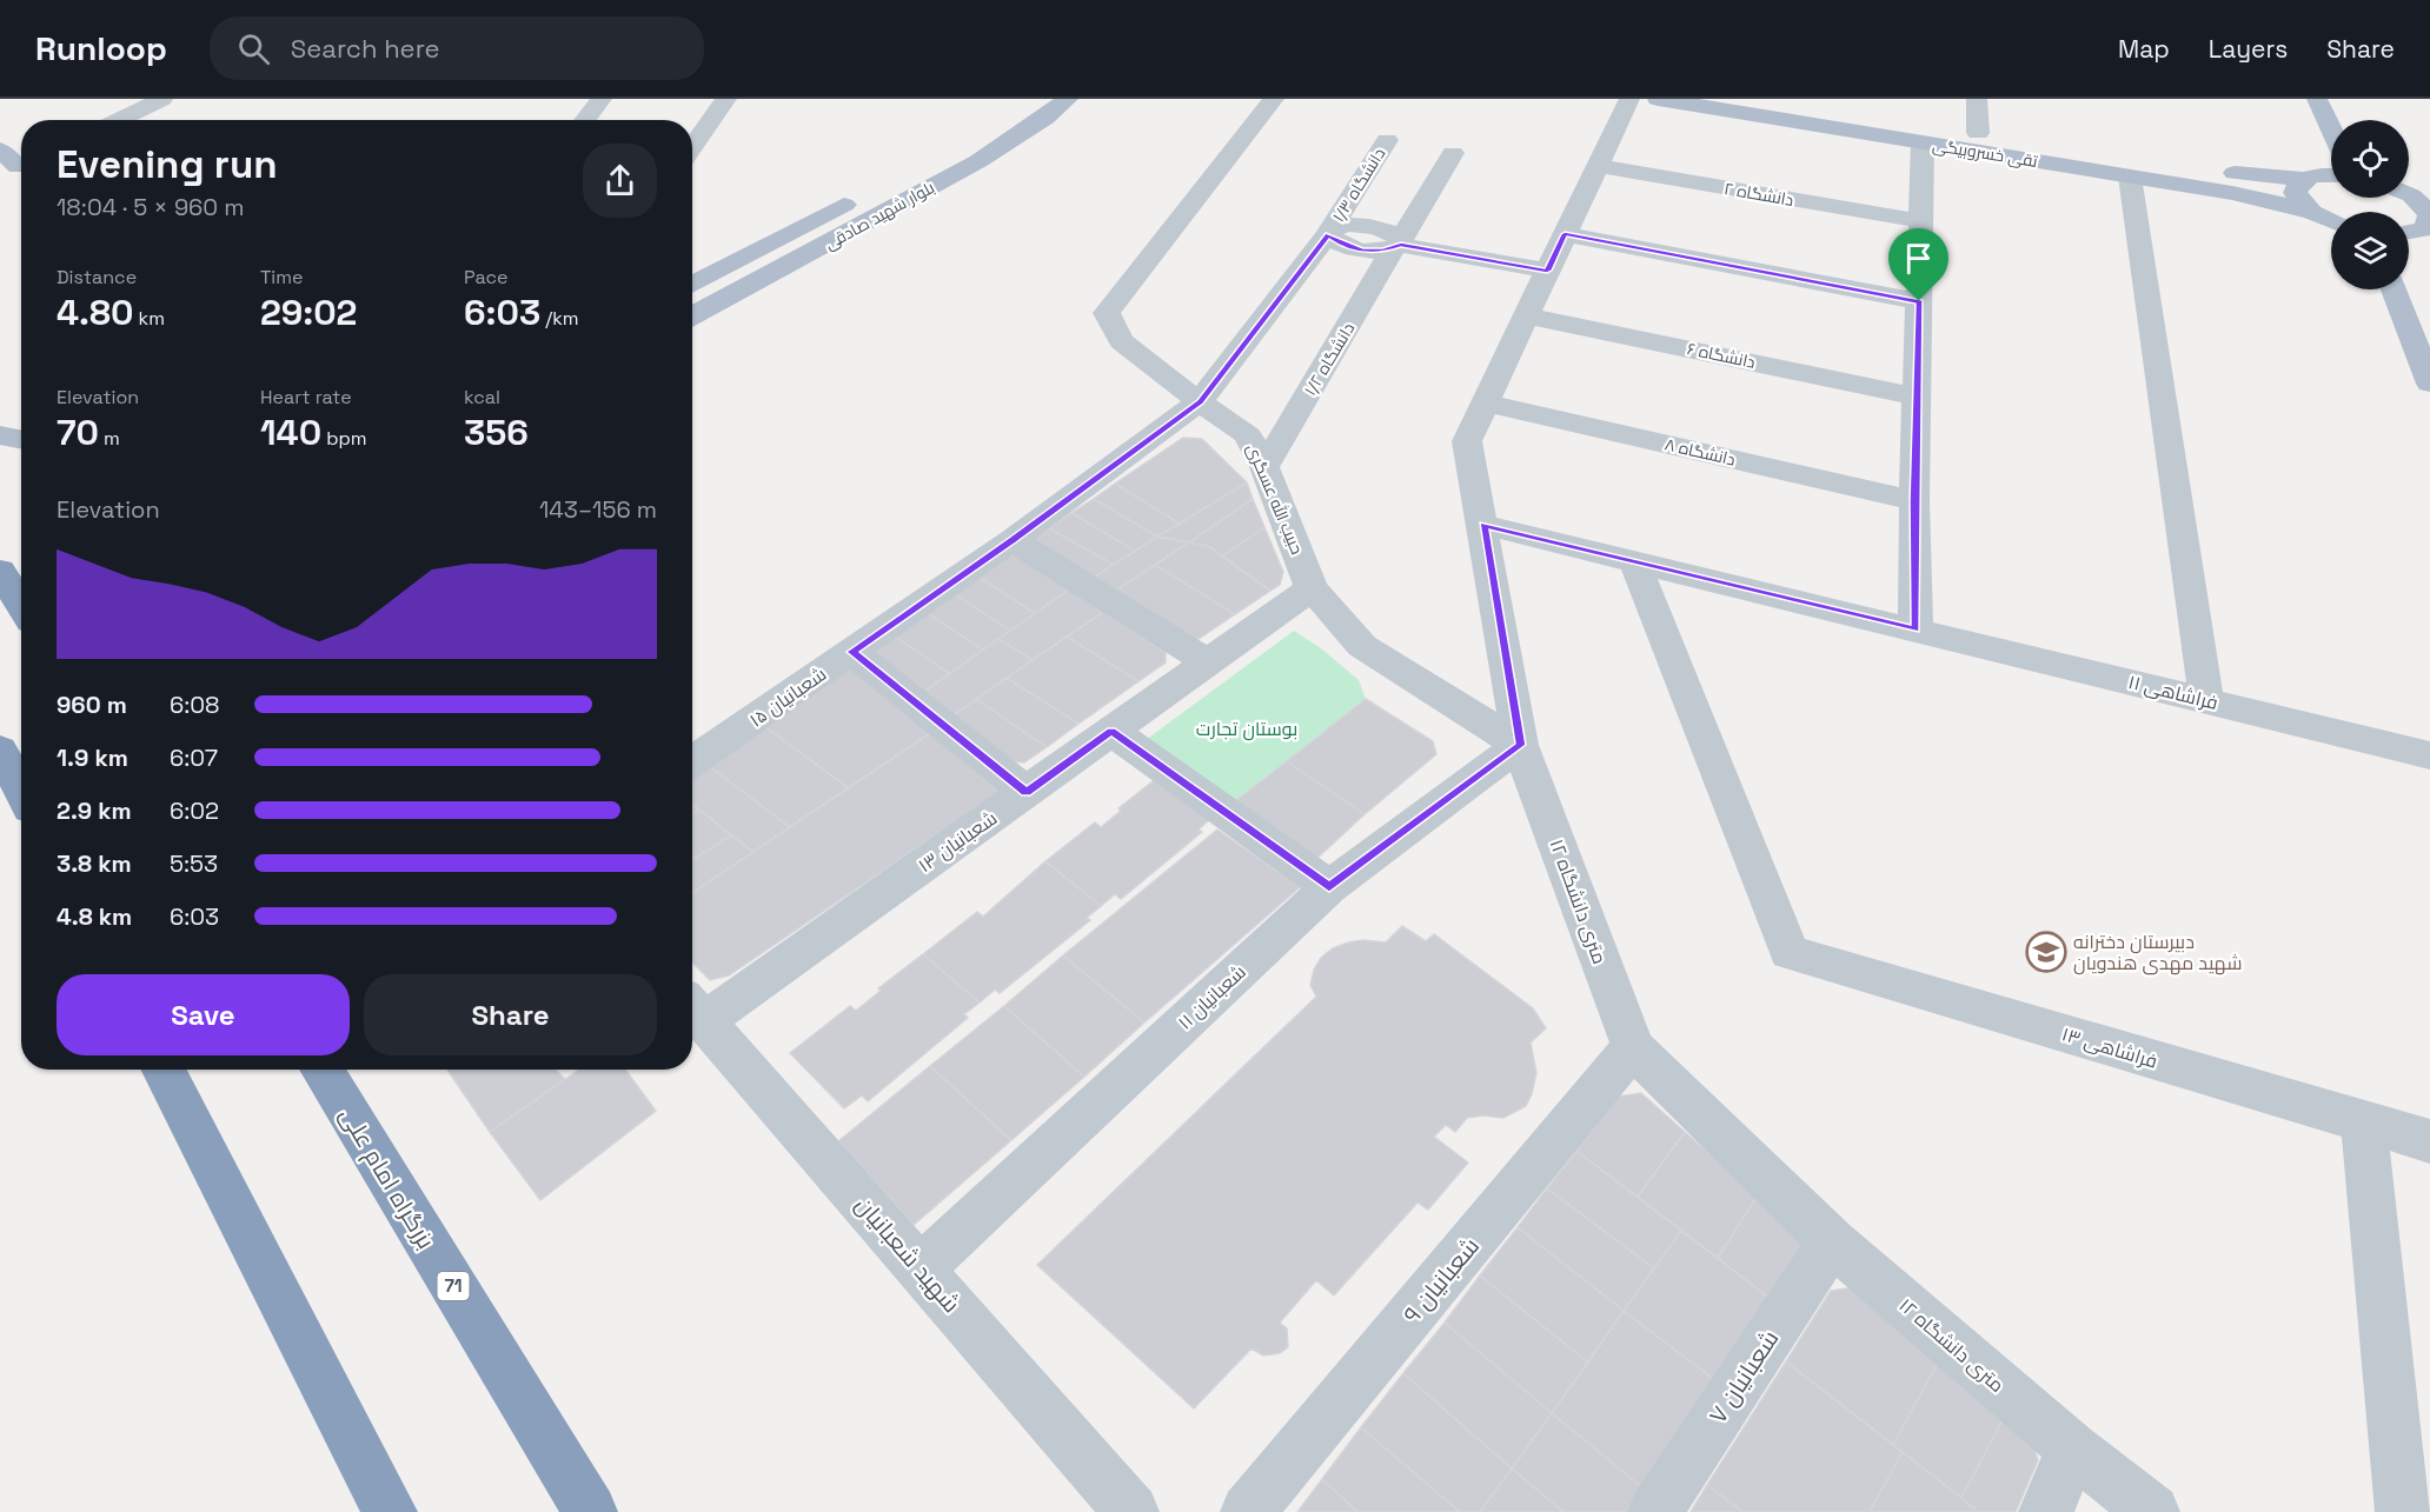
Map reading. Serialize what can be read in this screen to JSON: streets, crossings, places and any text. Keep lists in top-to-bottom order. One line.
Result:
{"streets":{"highway":["بزرگراه امام علی","71"],"main road":["تقی خسروبیگی","بلوار شهید صادقی"],"street":["دانشگاه ۱/۳","دانشگاه ۲","دانشگاه ۶","دانشگاه ۱/۲","دانشگاه ۸","حبیب الله عسگری","فراشاهی ۱۱","شعبانیان ۱۵","شعبانیان ۱۳","۱۲ متری دانشگاه","شعبانیان ۱۱","فراشاهی ۱۳","شهید شعبانیان","شعبانیان ۹","شعبانیان ۷"]},"crossings":[["دانشگاه ۱/۳","حبیب الله عسگری"],["دانشگاه ۱/۳","شعبانیان ۱۵"],["دانشگاه ۲","۱۲ متری دانشگاه"],["دانشگاه ۶","۱۲ متری دانشگاه"],["دانشگاه ۱/۲","حبیب الله عسگری"],["دانشگاه ۸","۱۲ متری دانشگاه"],["حبیب الله عسگری","شعبانیان ۱۵"],["حبیب الله عسگری","شعبانیان ۱۳"],["حبیب الله عسگری","۱۲ متری دانشگاه"],["حبیب الله عسگری","شعبانیان ۱۱"],["فراشاهی ۱۱","۱۲ متری دانشگاه"],["فراشاهی ۱۱","فراشاهی ۱۳"],["شعبانیان ۱۳","شهید شعبانیان"],["۱۲ متری دانشگاه","شعبانیان ۱۱"],["۱۲ متری دانشگاه","شعبانیان ۹"],["۱۲ متری دانشگاه","شعبانیان ۷"],["شعبانیان ۱۱","شهید شعبانیان"]],"parks":["بوستان تجارت"],"places":{"school or university":["دبیرستان دخترانه شهید مهدی هندویان"]},"page":{"header":"Runloop","search":"Search here","nav":["Map","Layers","Share"],"heading":["Evening run","18:04 · 5 × 960 m"],"stats":[["Distance","4.80 km"],["Time","29:02"],["Pace","6:03 /km"],["Elevation","70 m"],["Heart rate","140 bpm"],["kcal","356"]],"chart":["Elevation","143–156 m"],"list":[{"name":"960 m","note":"6:08"},{"name":"1.9 km","note":"6:07"},{"name":"2.9 km","note":"6:02"},{"name":"3.8 km","note":"5:53"},{"name":"4.8 km","note":"6:03"}],"buttons":["Save","Share"]}}
